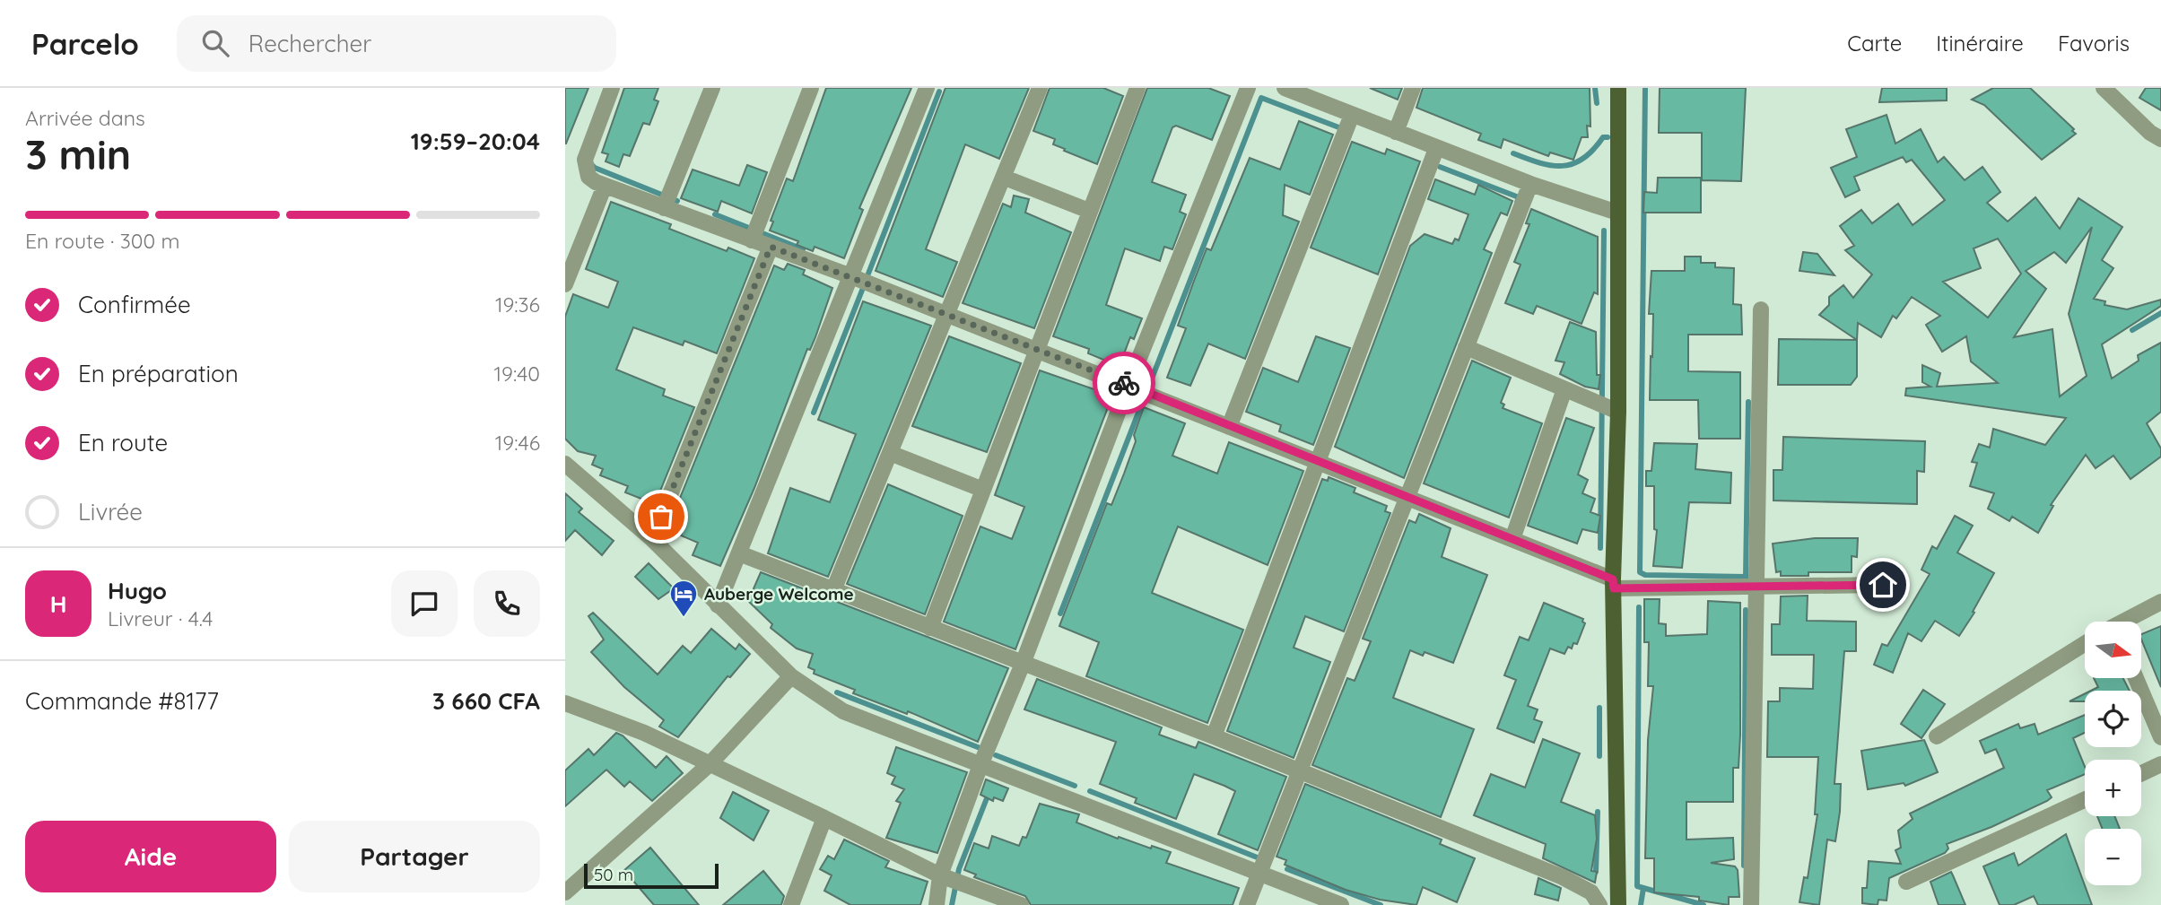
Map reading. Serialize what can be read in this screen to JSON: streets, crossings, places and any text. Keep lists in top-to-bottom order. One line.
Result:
{"places":{"hotel":["Auberge Welcome"]},"scale_bar":"50 m","north":"right","page":{"header":"Parcelo","search":"Rechercher","nav":["Carte","Itinéraire","Favoris"],"heading":["3 min","Arrivée dans","19:59–20:04"],"panel":["Hugo","Livreur · 4.4","Commande #8177","3 660 CFA"],"bar":"En route · 300 m","list":[["Confirmée","19:36"],["En préparation","19:40"],["En route","19:46"],"Livrée"],"round":"H","map_buttons":["+","−"],"buttons":["Aide","Partager"],"scale":"50 m"}}
